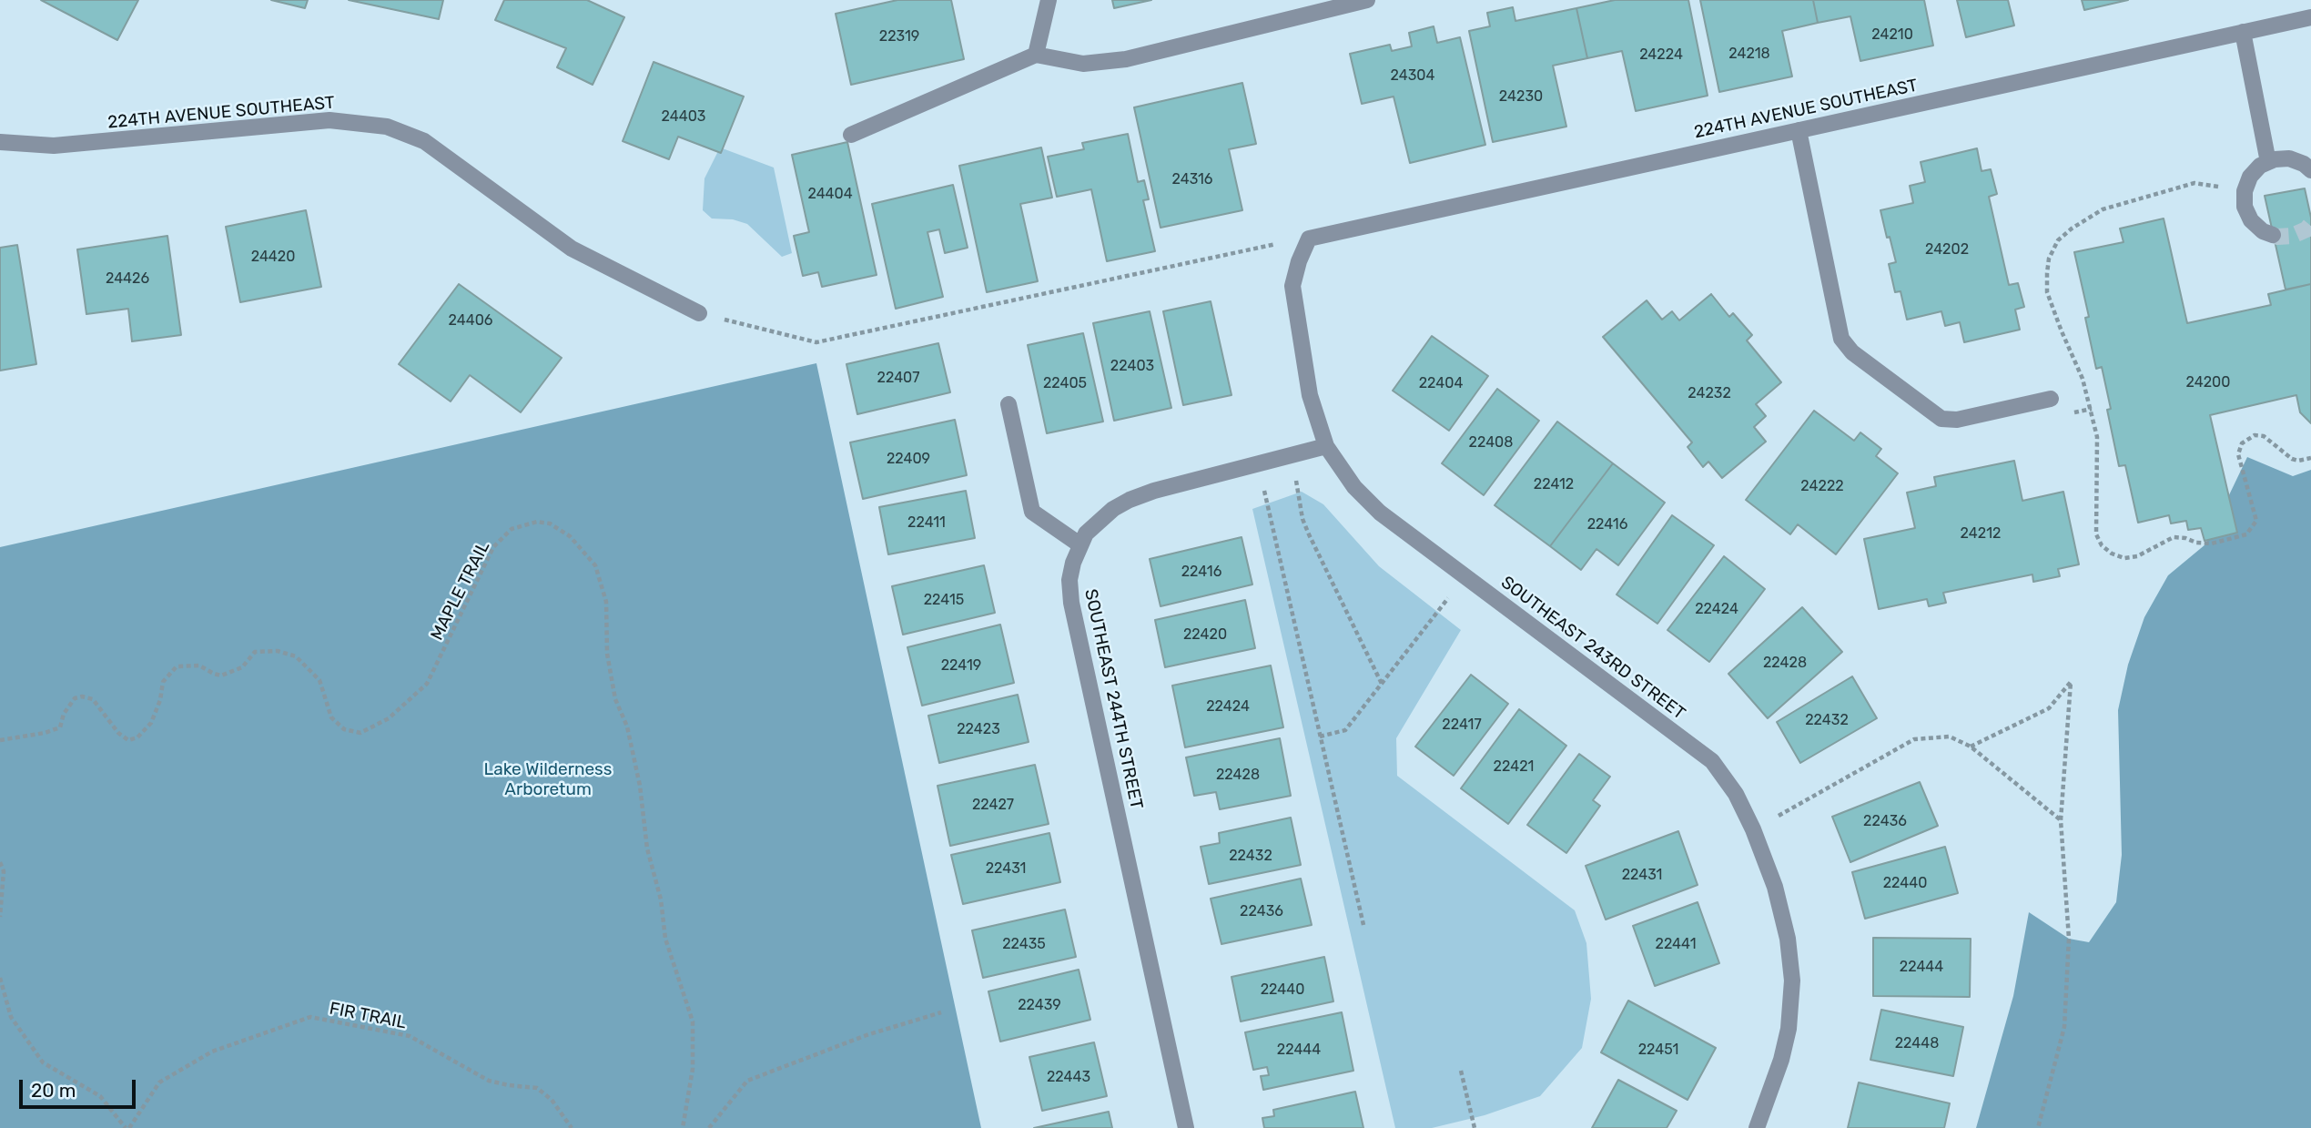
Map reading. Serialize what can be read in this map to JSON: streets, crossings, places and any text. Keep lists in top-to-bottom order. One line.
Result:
{"streets":{"street":["224TH AVENUE SOUTHEAST","SOUTHEAST 243RD STREET","SOUTHEAST 244TH STREET"],"path":["MAPLE TRAIL","FIR TRAIL"]},"crossings":[["224TH AVENUE SOUTHEAST","SOUTHEAST 243RD STREET"],["SOUTHEAST 243RD STREET","SOUTHEAST 244TH STREET"]],"parks":["Lake Wilderness Arboretum"],"house_numbers":["24210","22319","24218","24224","24304","24230","24403","24316","24404","24202","24420","24426","24406","22403","22407","24200","22405","22404","24232","22408","22409","22412","24222","22411","22416","24212","22416","22415","22424","22420","22428","22419","22424","22432","22417","22423","22421","22428","22427","22436","22432","22431","22431","22440","22436","22435","22441","22444","22440","22439","22448","22444","22451","22443"],"scale_bar":"20 m"}
